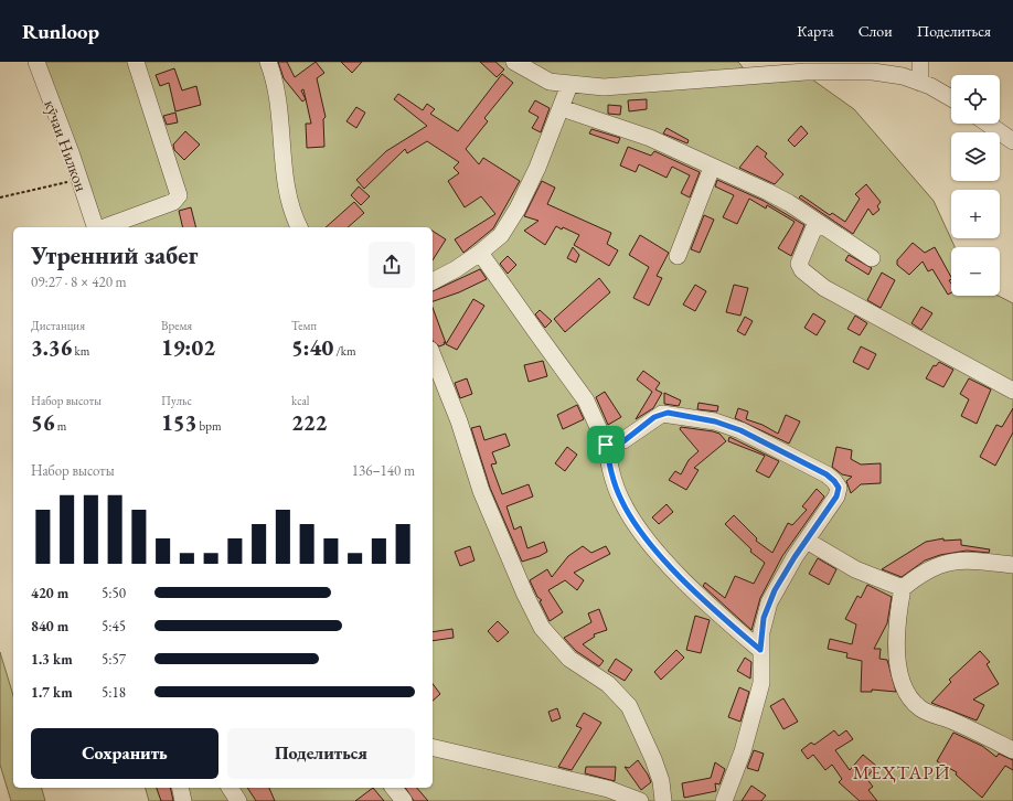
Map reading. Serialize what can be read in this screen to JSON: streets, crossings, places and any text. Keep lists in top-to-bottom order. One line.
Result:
{"streets":{"street":["кӯчаи Нилкон"]},"districts":["МЕҲТАРӢ"],"page":{"header":"Runloop","nav":["Карта","Слои","Поделиться"],"map_buttons":["+","−"],"heading":["Утренний забег","09:27 · 8 × 420 m"],"stats":[["Дистанция","3.36 km"],["Время","19:02"],["Темп","5:40 /km"],["Набор высоты","56 m"],["Пульс","153 bpm"],["kcal","222"]],"chart":["Набор высоты","136–140 m"],"list":[{"name":"420 m","note":"5:50"},{"name":"840 m","note":"5:45"},{"name":"1.3 km","note":"5:57"},{"name":"1.7 km","note":"5:18"}],"buttons":["Сохранить","Поделиться"]}}
